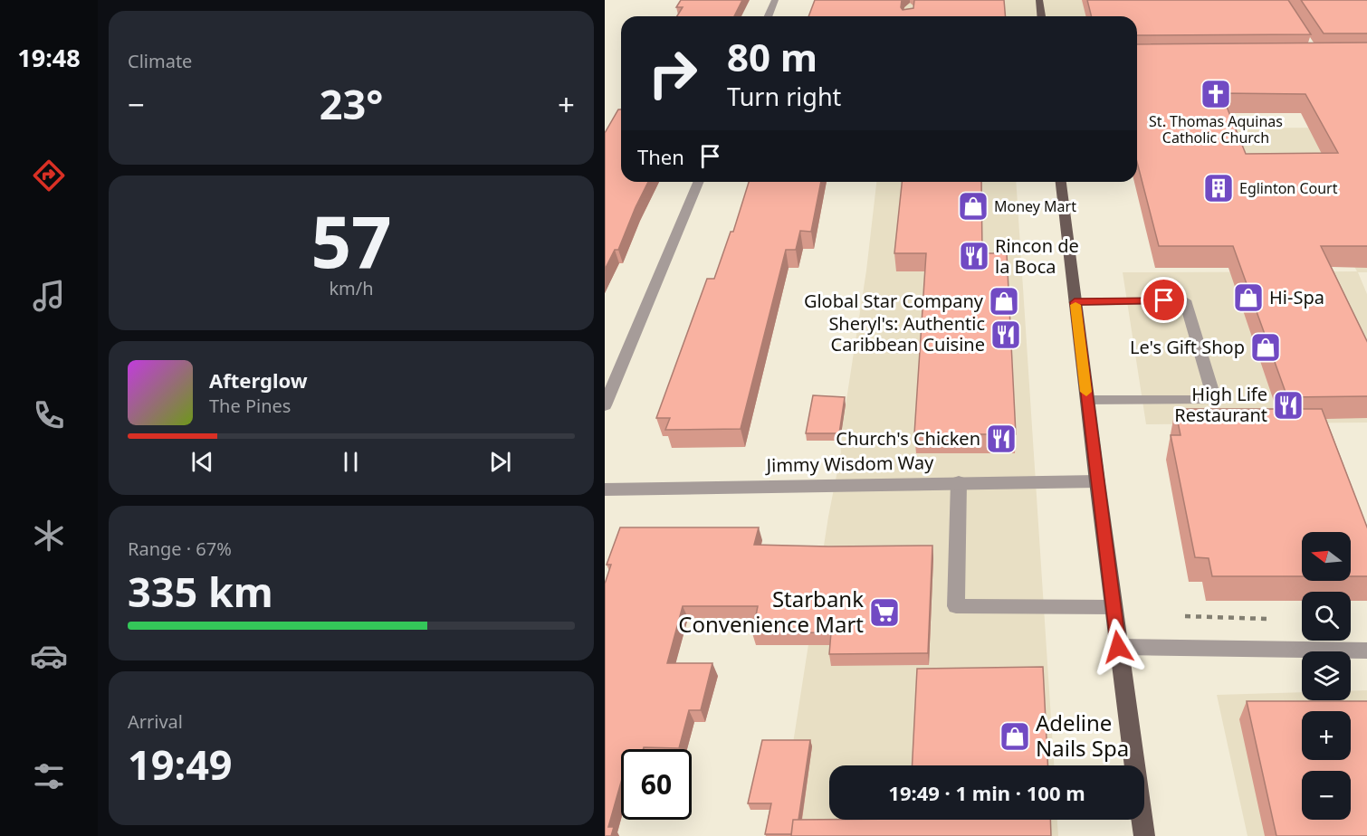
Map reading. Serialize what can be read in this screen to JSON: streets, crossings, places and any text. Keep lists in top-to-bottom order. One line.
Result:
{"streets":{"street":["Jimmy Wisdom Way"]},"places":{"church":["St. Thomas Aquinas Catholic Church"],"building":["Eglinton Court"],"shop":["Money Mart","Hi-Spa","Global Star Company","Le's Gift Shop","Adeline Nails Spa"],"restaurant":["Rincon de la Boca","Sheryl's: Authentic Caribbean Cuisine","High Life Restaurant","Church's Chicken"],"supermarket":["Starbank Convenience Mart"]},"north":"left","page":{"tabs":"19:48","tile":["Climate",["57","km/h"],["Range · 67%","335 km"],["Arrival","19:49"]],"turn":["80 m","Turn right"],"heat":["−","23°","+"],"then":"Then","song":["Afterglow","The Pines"],"map_buttons":["+","−"],"limit":"60","trip":"19:49 · 1 min · 100 m"}}
